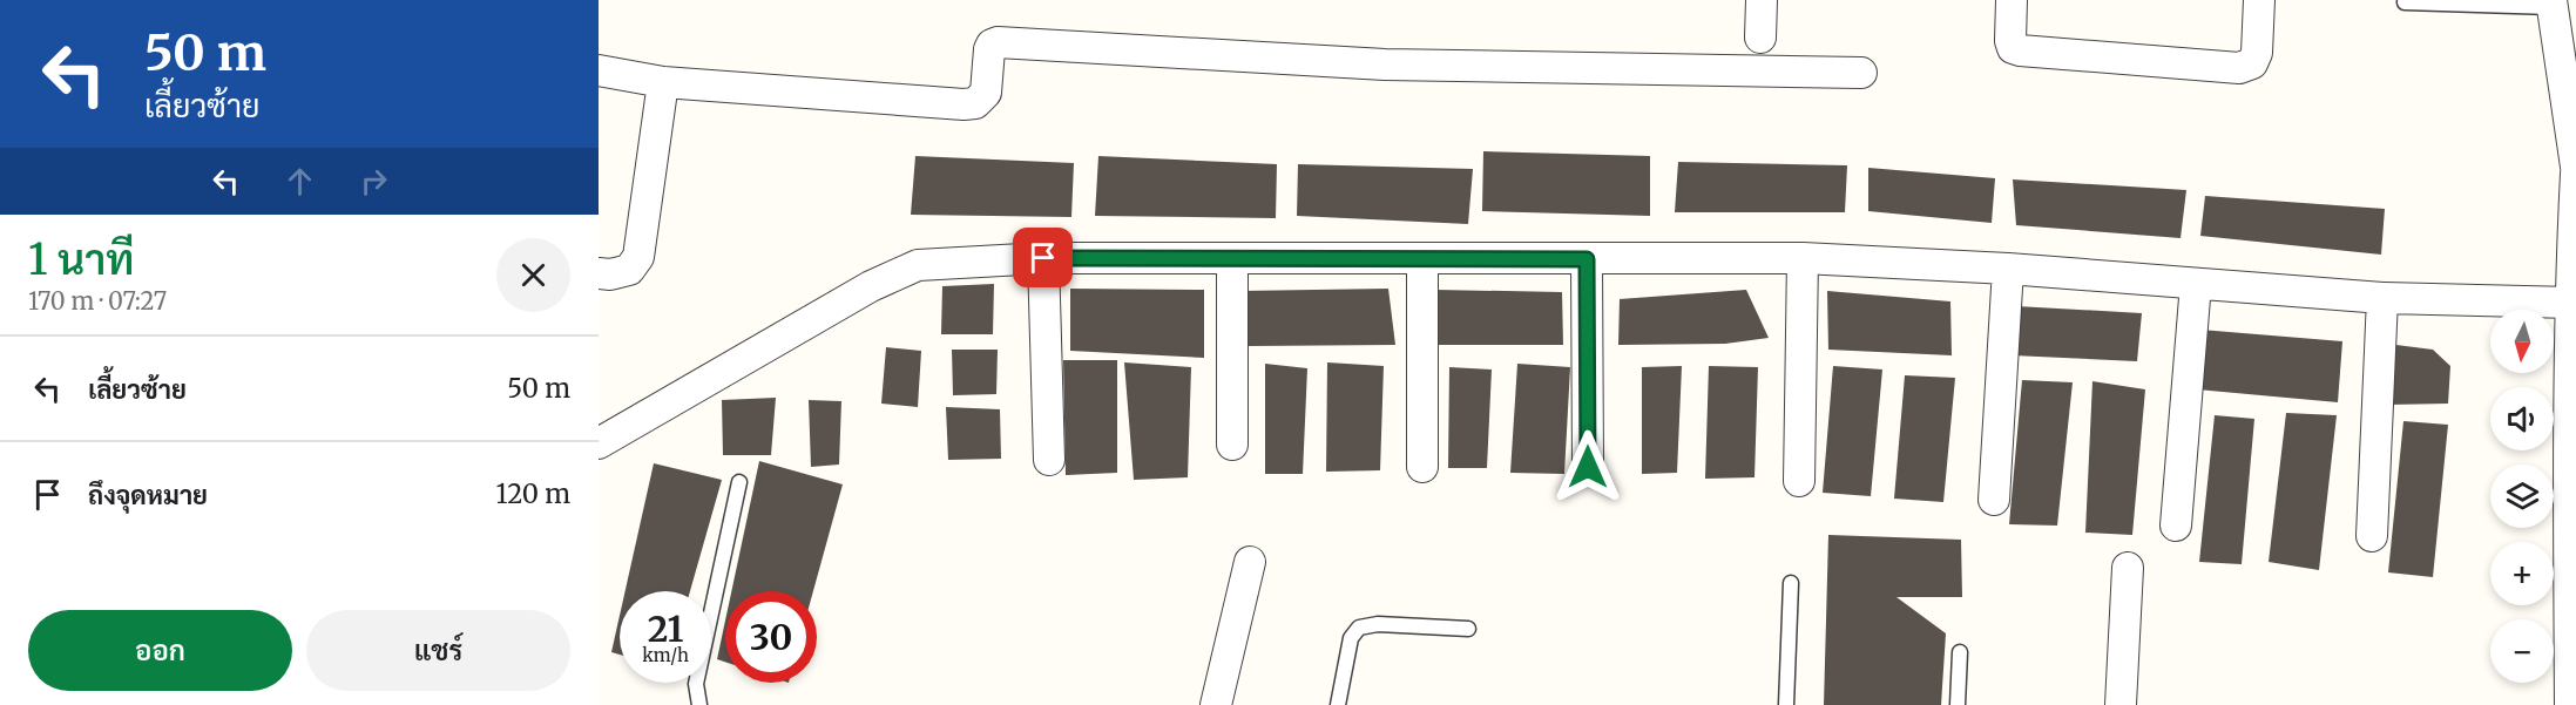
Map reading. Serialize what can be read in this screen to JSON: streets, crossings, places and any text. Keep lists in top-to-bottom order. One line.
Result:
{"north":"bottom","page":{"turn":["50 m","เลี้ยวซ้าย"],"heading":["1 นาที","170 m · 07:27"],"map_buttons":["+","−"],"list":[{"name":"เลี้ยวซ้าย","value":"50 m"},{"name":"ถึงจุดหมาย","value":"120 m"}],"speed":"21 km/h","limit":"30","buttons":["ออก","แชร์"]}}
